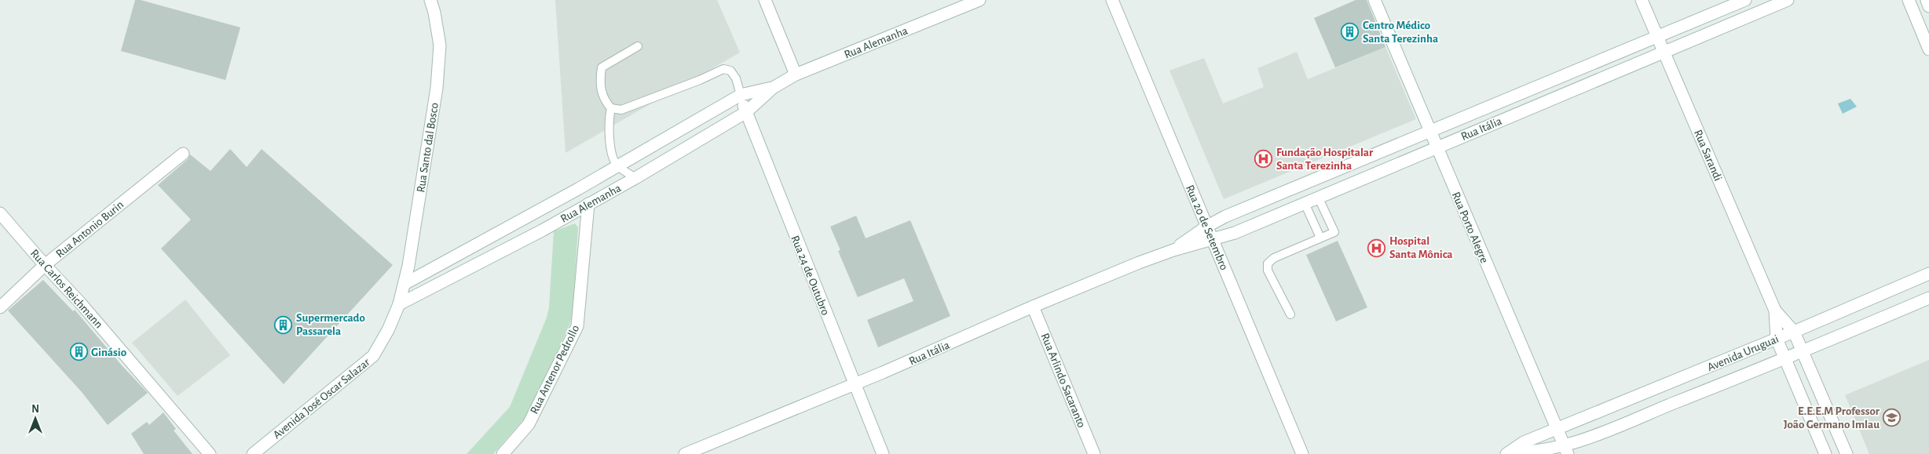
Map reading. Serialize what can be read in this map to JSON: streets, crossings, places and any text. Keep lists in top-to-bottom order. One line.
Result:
{"streets":{"main road":["Rua Alemanha","Rua Itália","Rua Santo dal Bosco","Rua Sarandi","Rua 20 de Setembro","Rua Porto Alegre","Rua Antonio Burin","Rua 24 de Outubro","Rua Carlos Reichmann","Avenida Uruguai","Rua Antenor Pedrollo","Rua Arlindo Sacaranto","Avenida José Oscar Salazar"]},"crossings":[["Rua Alemanha","Rua Santo dal Bosco"],["Rua Alemanha","Rua 24 de Outubro"],["Rua Alemanha","Rua Antenor Pedrollo"],["Rua Alemanha","Avenida José Oscar Salazar"],["Rua Itália","Rua Sarandi"],["Rua Itália","Rua 20 de Setembro"],["Rua Itália","Rua Porto Alegre"],["Rua Itália","Rua 24 de Outubro"],["Rua Itália","Rua Arlindo Sacaranto"],["Rua Santo dal Bosco","Avenida José Oscar Salazar"],["Rua Sarandi","Avenida Uruguai"],["Rua Porto Alegre","Avenida Uruguai"],["Rua Antonio Burin","Rua Carlos Reichmann"]],"places":{"building":["Centro Médico Santa Terezinha","Supermercado Passarela","Ginásio"],"hospital":["Fundação Hospitalar Santa Terezinha","Hospital Santa Mônica"],"school or university":["E.E.E.M Professor João Germano Imlau"]},"north":"top"}
